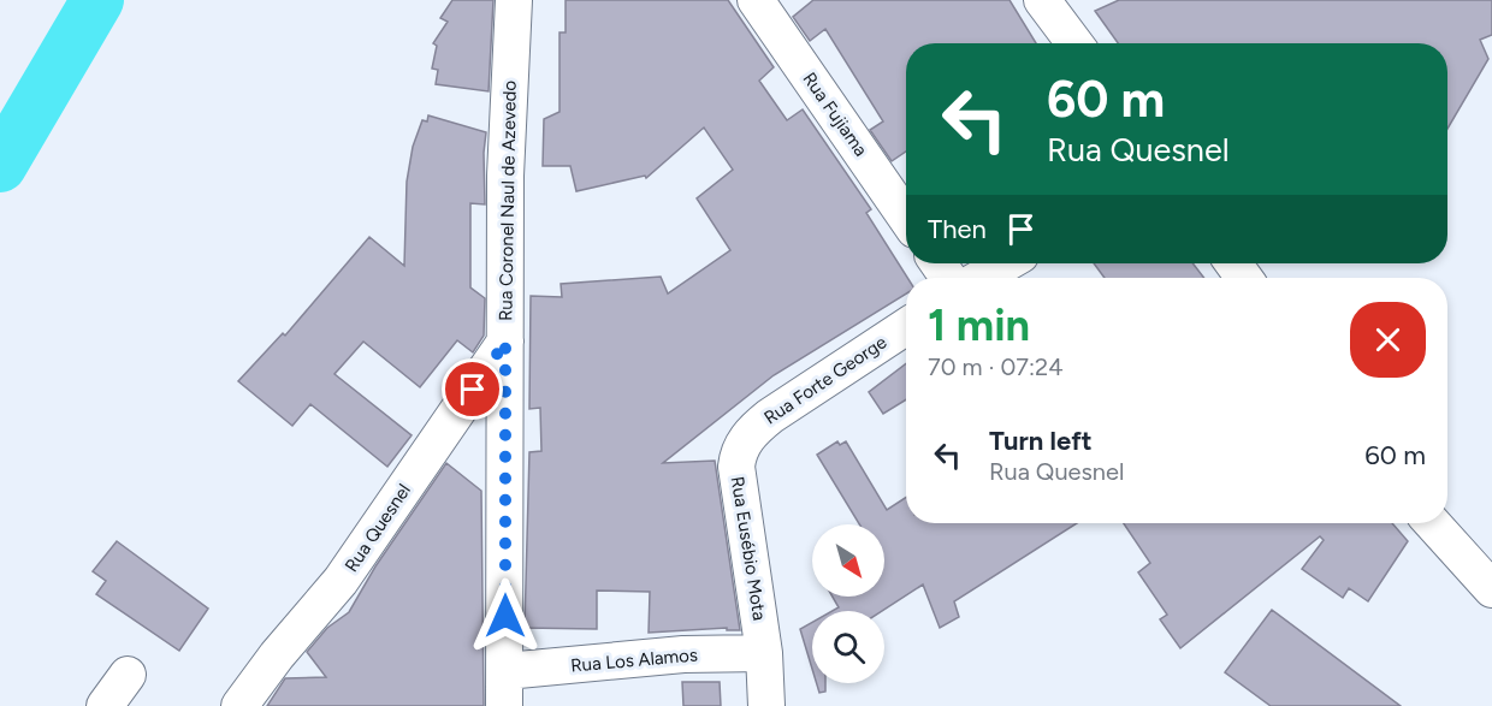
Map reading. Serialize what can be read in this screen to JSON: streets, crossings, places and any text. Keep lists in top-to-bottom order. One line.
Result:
{"streets":{"street":["Rua Fujiama","Rua Coronel Naul de Azevedo","Rua Forte George","Rua Quesnel","Rua Eusébio Mota","Rua Los Alamos"]},"crossings":[["Rua Coronel Naul de Azevedo","Rua Quesnel"],["Rua Coronel Naul de Azevedo","Rua Los Alamos"],["Rua Forte George","Rua Eusébio Mota"],["Rua Eusébio Mota","Rua Los Alamos"]],"north":"bottom right","page":{"turn":["60 m","Rua Quesnel"],"then":"Then","heading":["1 min","70 m · 07:24"],"list":[{"name":"Turn left","note":"Rua Quesnel","value":"60 m"}]}}
